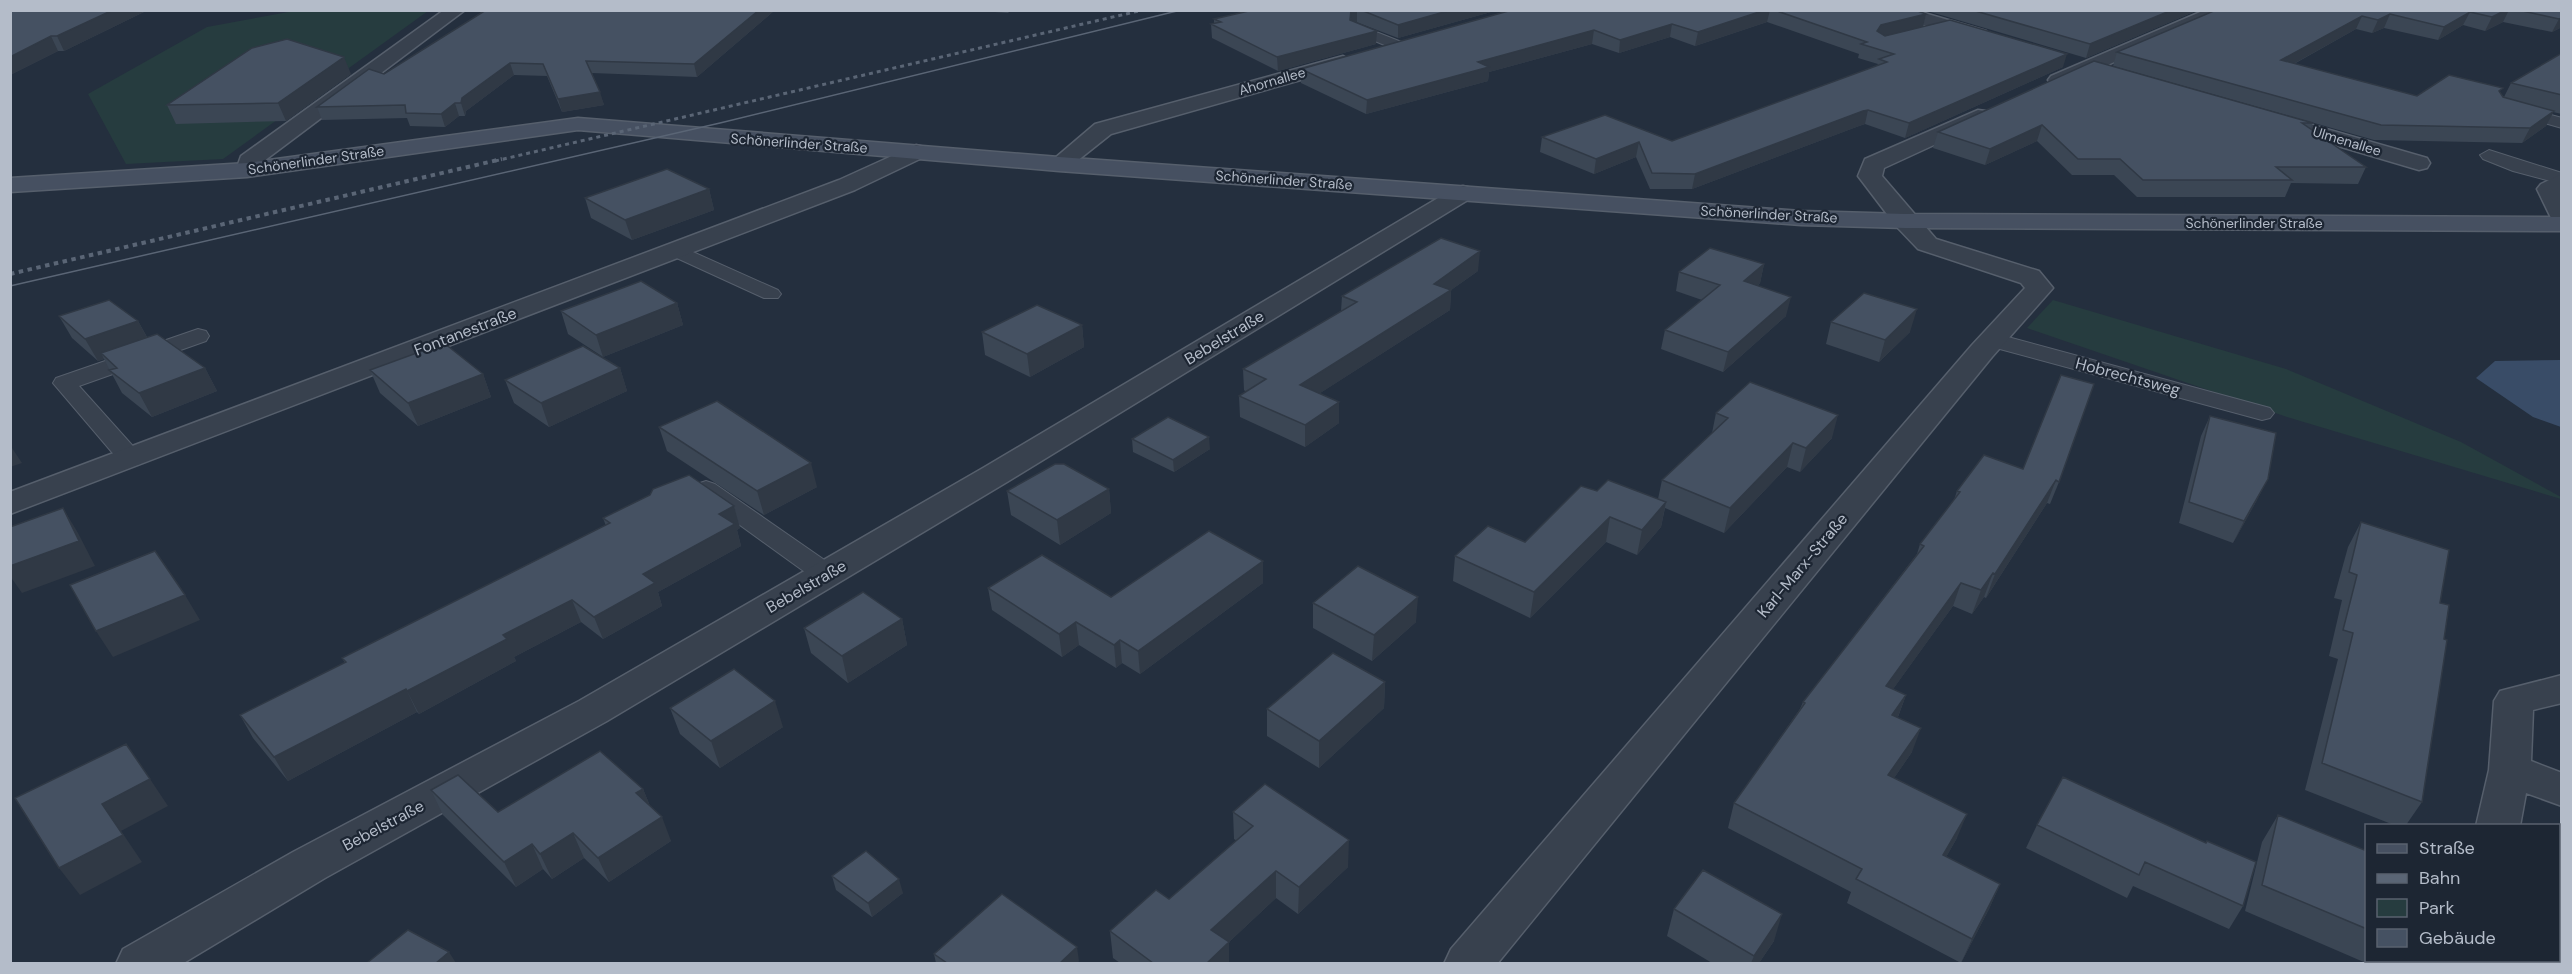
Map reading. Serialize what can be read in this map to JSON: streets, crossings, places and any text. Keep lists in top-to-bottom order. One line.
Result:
{"streets":{"street":["Ahornallee","Ulmenallee","Schönerlinder Straße","Fontanestraße","Bebelstraße","Karl-Marx-Straße"],"lane":["Hobrechtsweg"]},"crossings":[["Ahornallee","Schönerlinder Straße"],["Schönerlinder Straße","Fontanestraße"],["Schönerlinder Straße","Bebelstraße"],["Schönerlinder Straße","Karl-Marx-Straße"],["Hobrechtsweg","Karl-Marx-Straße"]],"legend":["Straße","Bahn","Park","Gebäude"]}
